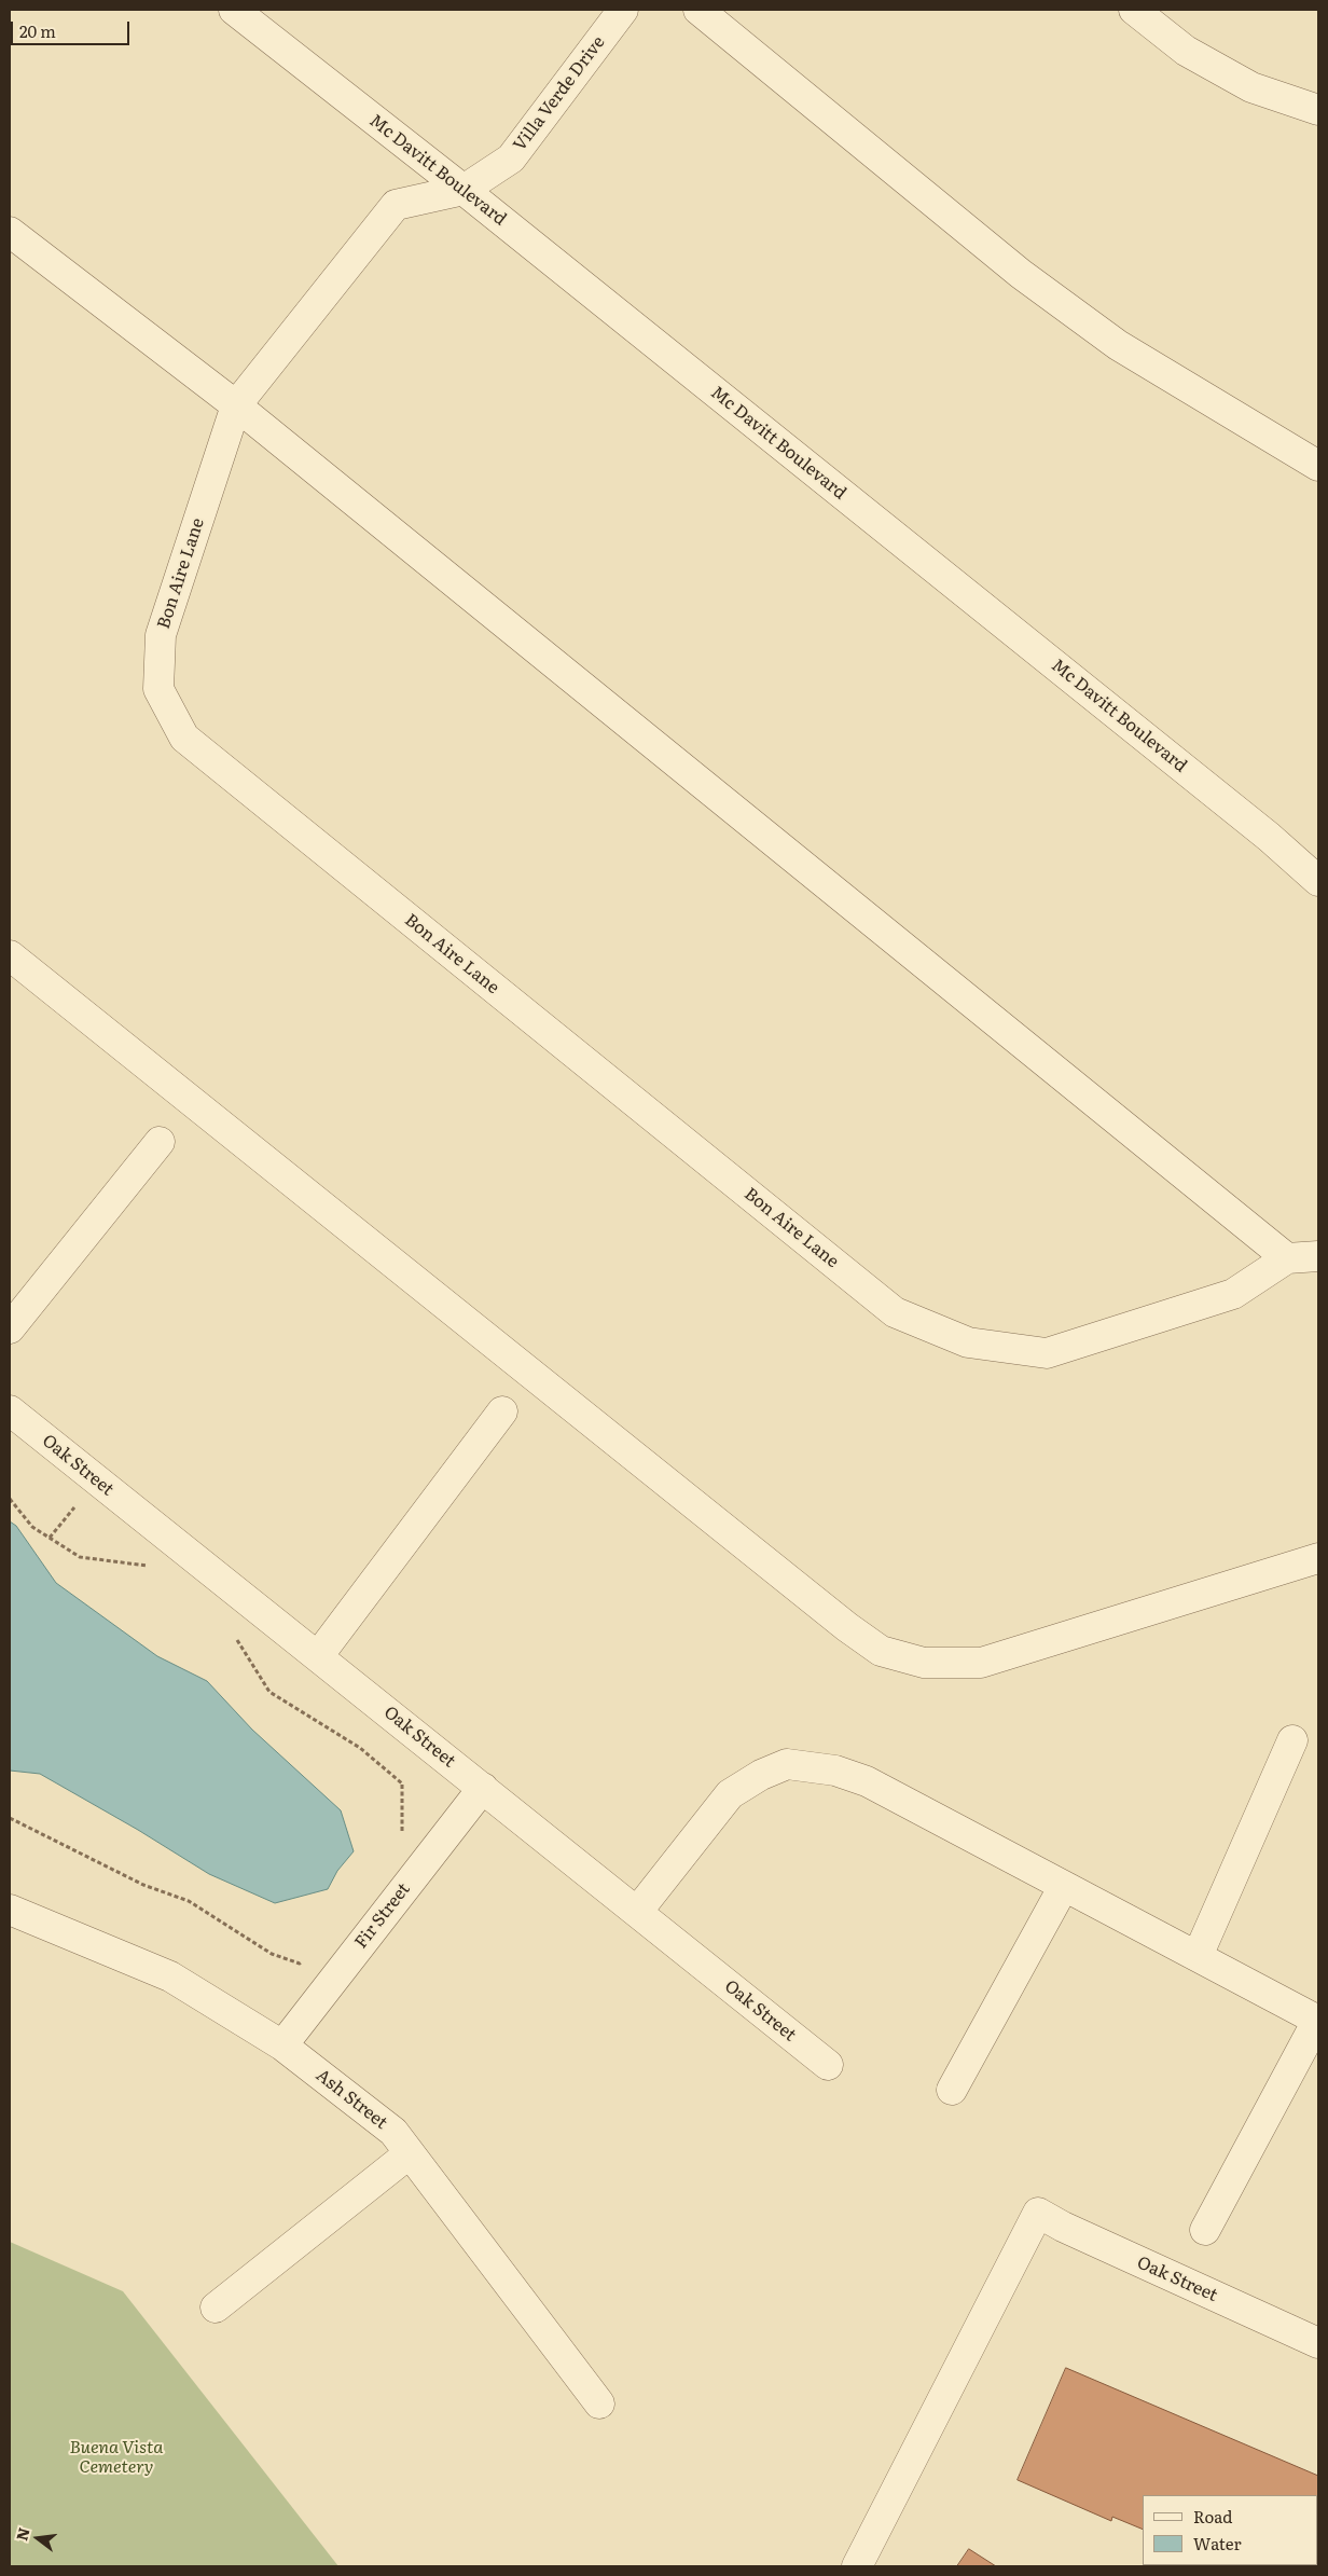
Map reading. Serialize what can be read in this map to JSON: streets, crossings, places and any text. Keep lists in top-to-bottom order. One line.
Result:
{"streets":{"street":["Villa Verde Drive","Mc Davitt Boulevard","Bon Aire Lane","Oak Street","Fir Street","Ash Street"]},"crossings":[["Villa Verde Drive","Mc Davitt Boulevard"],["Villa Verde Drive","Bon Aire Lane"],["Mc Davitt Boulevard","Bon Aire Lane"],["Oak Street","Fir Street"],["Fir Street","Ash Street"]],"parks":["Buena Vista Cemetery"],"legend":["Road","Water"],"scale_bar":"20 m","north":"left"}
